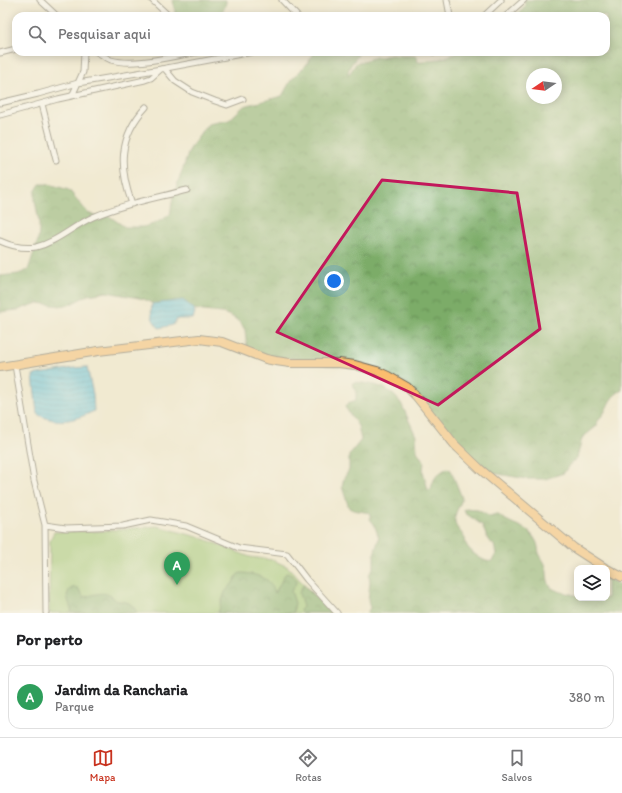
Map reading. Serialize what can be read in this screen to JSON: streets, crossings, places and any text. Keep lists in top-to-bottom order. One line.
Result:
{"north":"left","page":{"search":"Pesquisar aqui","pins":"A","heading":"Por perto","list":[{"mark":"A","name":"Jardim da Rancharia","note":"Parque","value":"380 m"}],"nav":["Mapa","Rotas","Salvos"]}}
